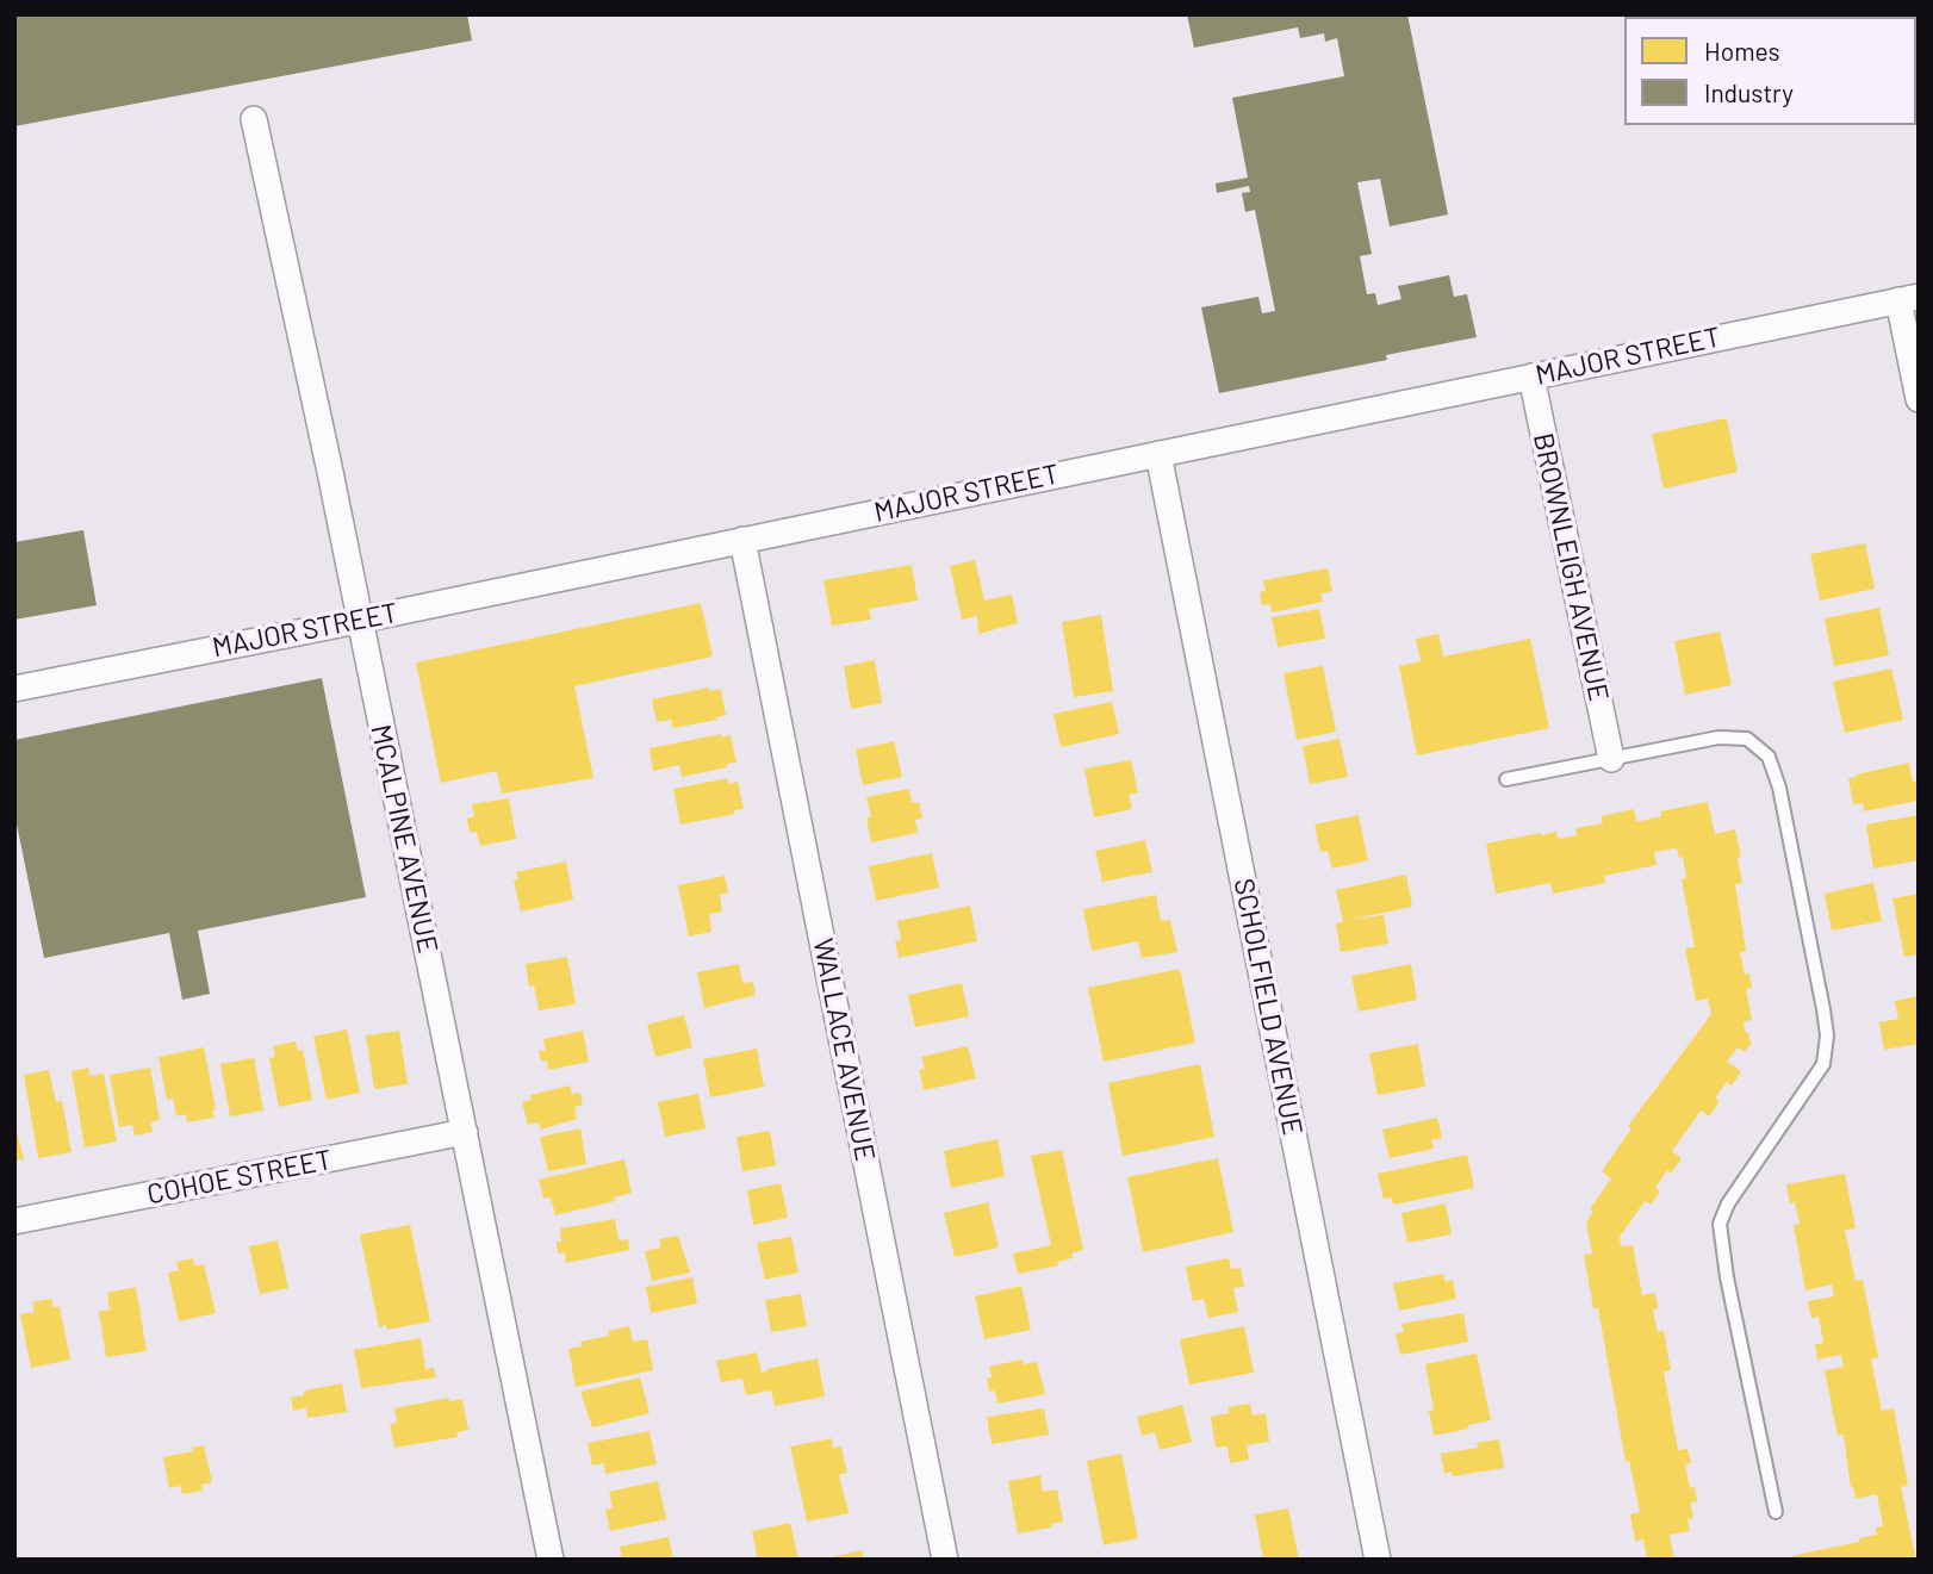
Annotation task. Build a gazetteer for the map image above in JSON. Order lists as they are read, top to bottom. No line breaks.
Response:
{"streets":{"street":["MAJOR STREET","BROWNLEIGH AVENUE","MCALPINE AVENUE","SCHOLFIELD AVENUE","WALLACE AVENUE","COHOE STREET"]},"crossings":[["MAJOR STREET","BROWNLEIGH AVENUE"],["MAJOR STREET","MCALPINE AVENUE"],["MAJOR STREET","SCHOLFIELD AVENUE"],["MAJOR STREET","WALLACE AVENUE"],["MCALPINE AVENUE","COHOE STREET"]],"legend":["Homes","Industry"]}
